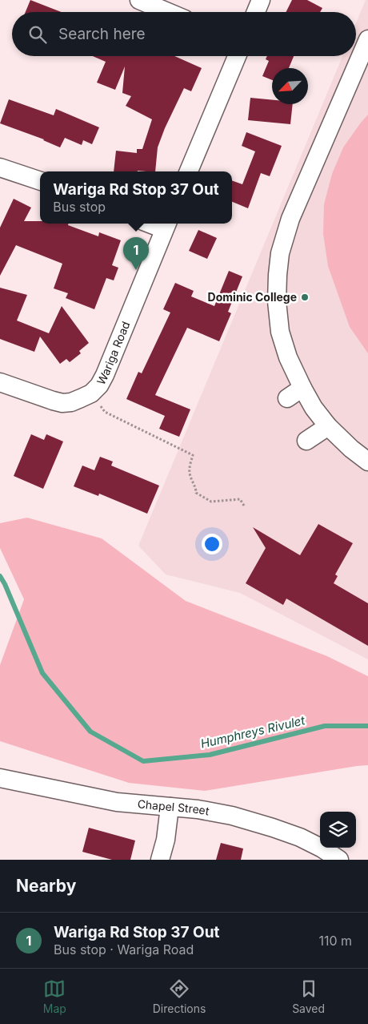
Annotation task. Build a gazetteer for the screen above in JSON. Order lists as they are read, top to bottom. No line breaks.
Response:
{"streets":{"street":["Wariga Road","Chapel Street"]},"water":["Humphreys Rivulet"],"places":["Dominic College"],"north":"bottom left","page":{"search":"Search here","popup":["Wariga Rd Stop 37 Out","Bus stop"],"pins":"1","heading":"Nearby","list":[{"mark":"1","name":"Wariga Rd Stop 37 Out","note":"Bus stop · Wariga Road","value":"110 m"}],"nav":["Map","Directions","Saved"]}}
